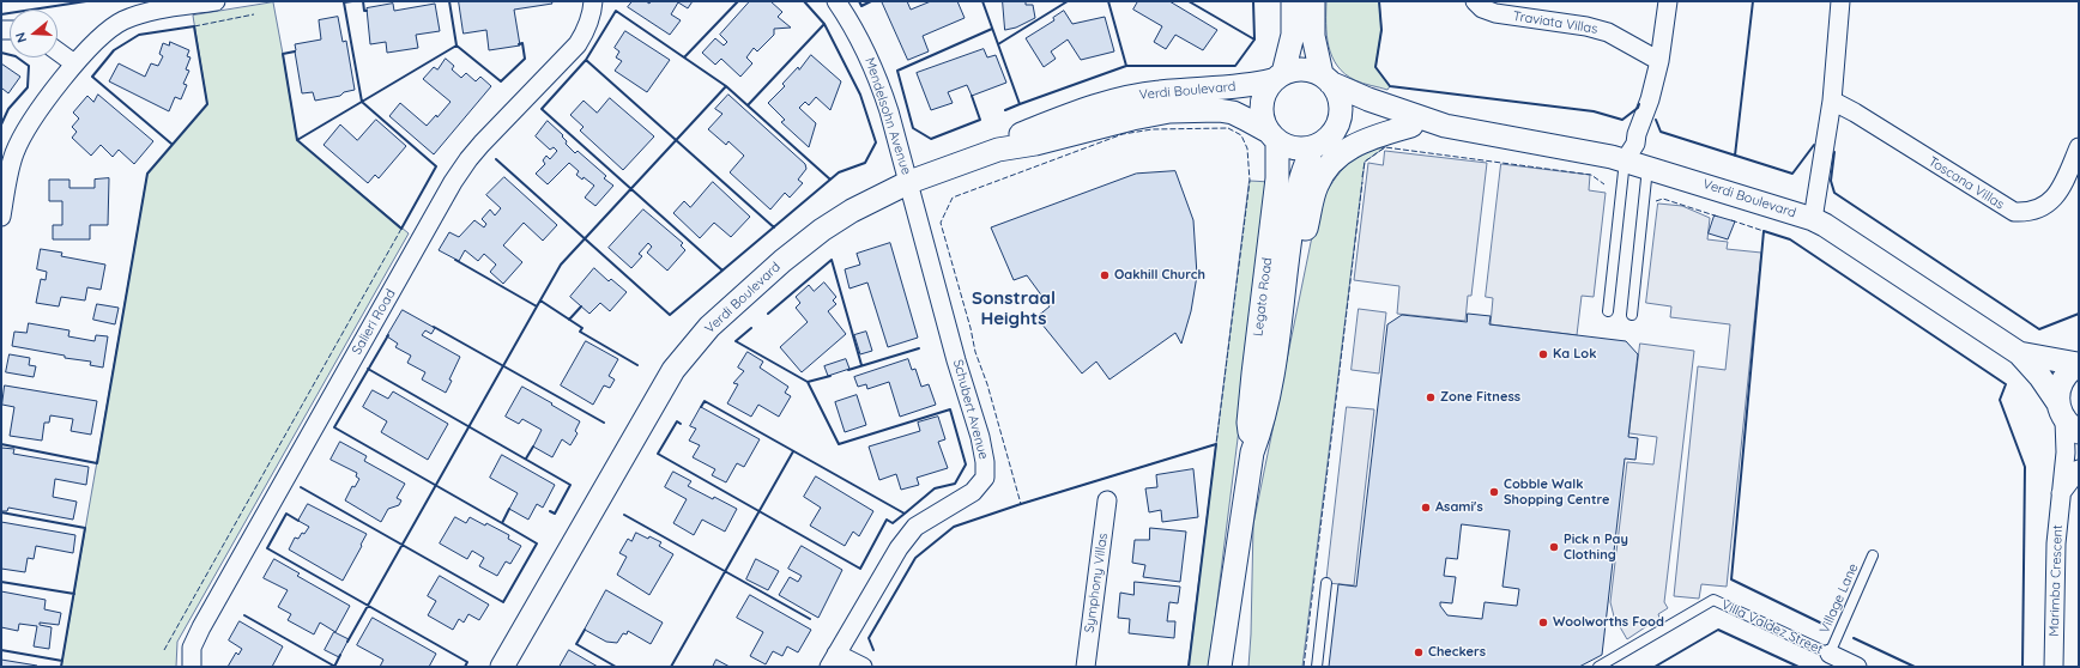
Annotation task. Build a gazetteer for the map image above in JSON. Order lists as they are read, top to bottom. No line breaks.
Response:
{"streets":{"street":["Traviata Villas","Verdi Boulevard","Mendelsohn Avenue","Toscana Villas","Legato Road","Salieri Road","Schubert Avenue","Marimba Crescent","Symphony Villas","Villa Valdez Street"],"lane":["Village Lane"]},"crossings":[["Verdi Boulevard","Mendelsohn Avenue"],["Verdi Boulevard","Legato Road"],["Verdi Boulevard","Schubert Avenue"],["Verdi Boulevard","Marimba Crescent"],["Mendelsohn Avenue","Schubert Avenue"],["Village Lane","Villa Valdez Street"]],"districts":["Sonstraal Heights"],"places":["Oakhill Church","Ka Lok","Zone Fitness","Cobble Walk Shopping Centre","Asami's","Pick n Pay Clothing","Woolworths Food","Checkers"],"north":"left"}
